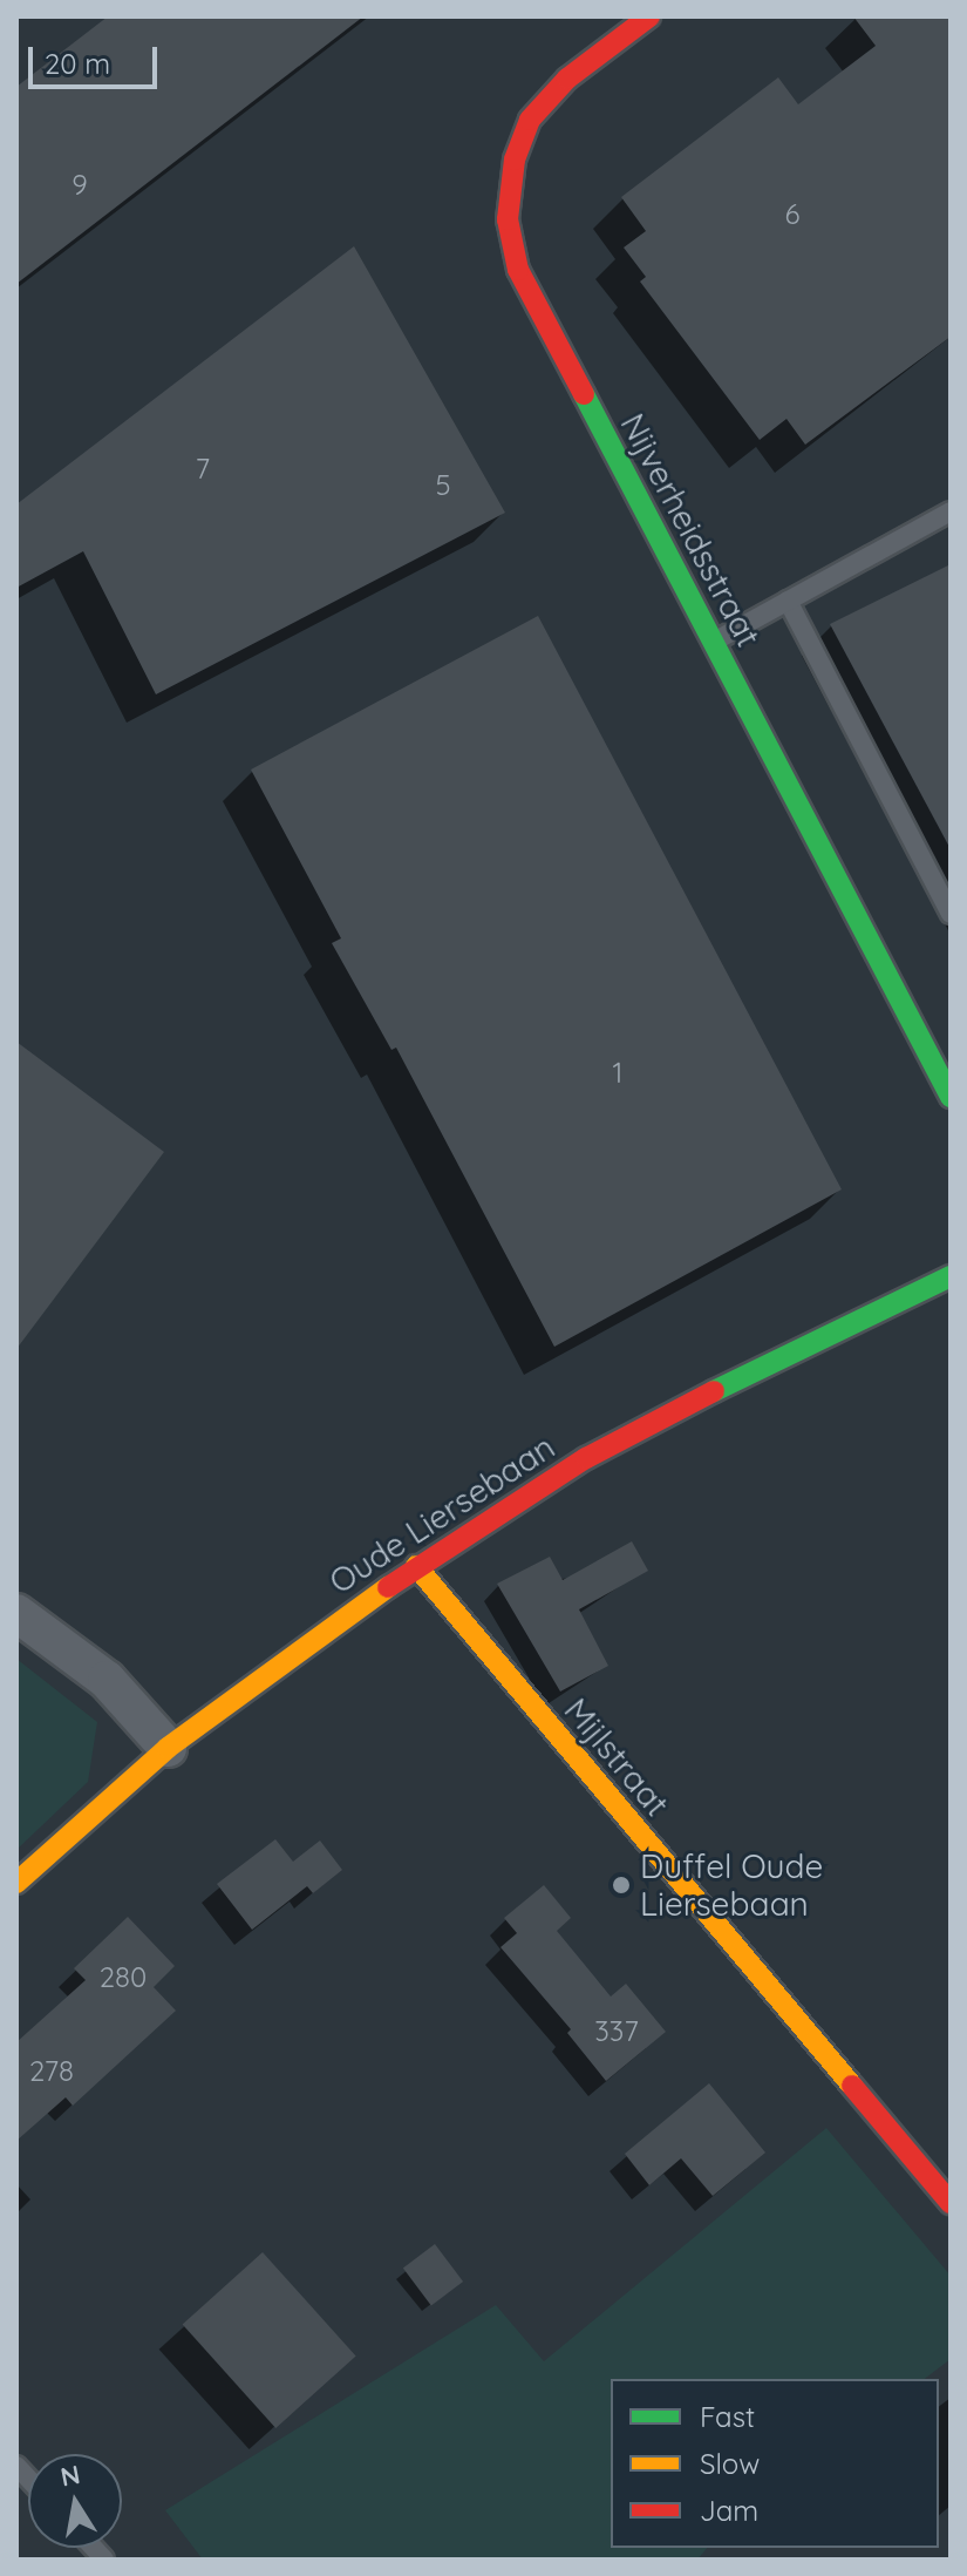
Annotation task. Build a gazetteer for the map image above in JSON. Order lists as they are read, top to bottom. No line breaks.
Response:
{"streets":{"street":["Nijverheidsstraat","Oude Liersebaan","Mijlstraat"]},"crossings":[["Oude Liersebaan","Mijlstraat"]],"places":["Duffel Oude Liersebaan"],"house_numbers":["9","6","7","5","1","280","337","278"],"legend":["Fast","Slow","Jam"],"scale_bar":"20 m","north":"top"}
